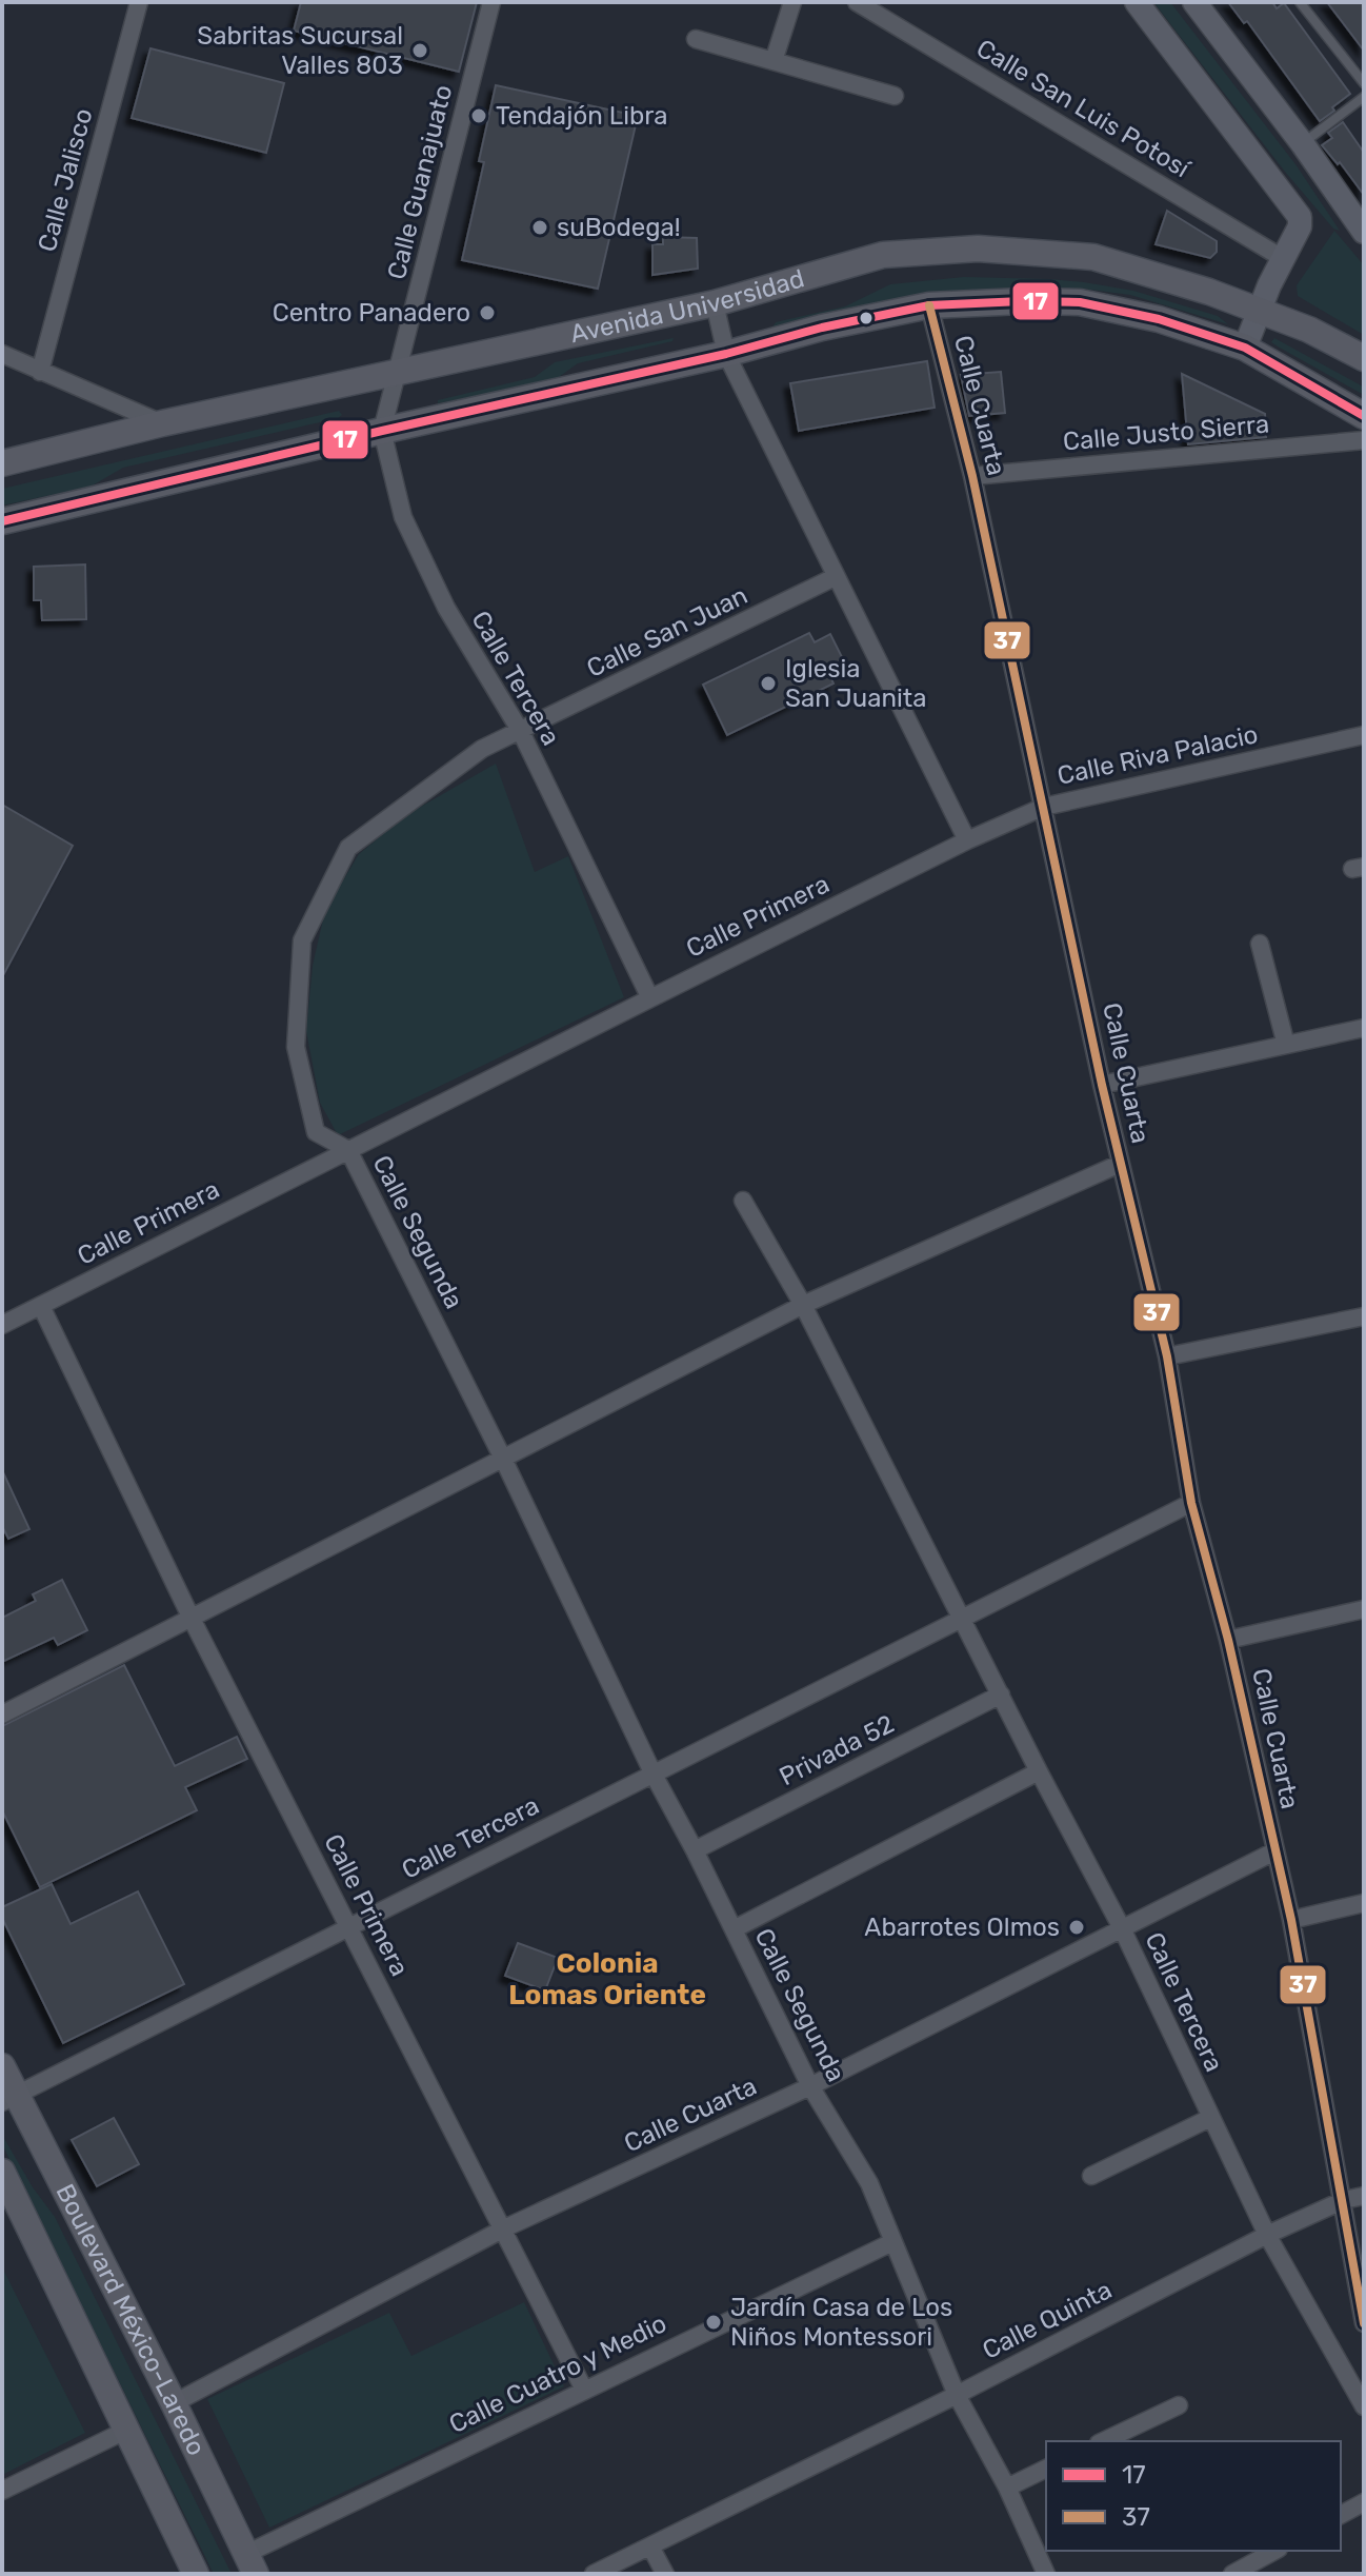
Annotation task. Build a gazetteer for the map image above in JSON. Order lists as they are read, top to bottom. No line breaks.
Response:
{"streets":{"main road":["Avenida Universidad","Boulevard México-Laredo"],"street":["Calle San Luis Potosí","Calle Jalisco","Calle Guanajuato","Calle Cuarta","Calle Justo Sierra","Calle San Juan","Calle Tercera","Calle Riva Palacio","Calle Primera","Calle Segunda","Privada 52","Calle Quinta","Calle Cuatro y Medio"]},"crossings":[["Calle Guanajuato","Avenida Universidad"],["Calle Guanajuato","Calle Tercera"],["Avenida Universidad","Calle Cuarta"],["Avenida Universidad","Calle Tercera"],["Calle Cuarta","Calle Justo Sierra"],["Calle Cuarta","Calle Tercera"],["Calle Cuarta","Calle Riva Palacio"],["Calle Cuarta","Calle Primera"],["Calle Cuarta","Calle Segunda"],["Calle Cuarta","Boulevard México-Laredo"],["Calle Cuarta","Calle Quinta"],["Calle San Juan","Calle Tercera"],["Calle San Juan","Calle Segunda"],["Calle Tercera","Calle Primera"],["Calle Tercera","Calle Segunda"],["Calle Tercera","Privada 52"],["Calle Tercera","Boulevard México-Laredo"],["Calle Tercera","Calle Quinta"],["Calle Riva Palacio","Calle Primera"],["Calle Primera","Calle Segunda"],["Calle Primera","Calle Cuatro y Medio"],["Calle Segunda","Privada 52"],["Calle Segunda","Calle Quinta"],["Calle Segunda","Calle Cuatro y Medio"],["Boulevard México-Laredo","Calle Cuatro y Medio"]],"districts":["Colonia Lomas Oriente"],"places":["Sabritas Sucursal Valles 803","Tendajón Libra","suBodega!","Centro Panadero","Iglesia San Juanita","Abarrotes Olmos","Jardín Casa de Los Niños Montessori"],"lines":["transit line 17","transit line 37"],"legend":["17","37"]}
